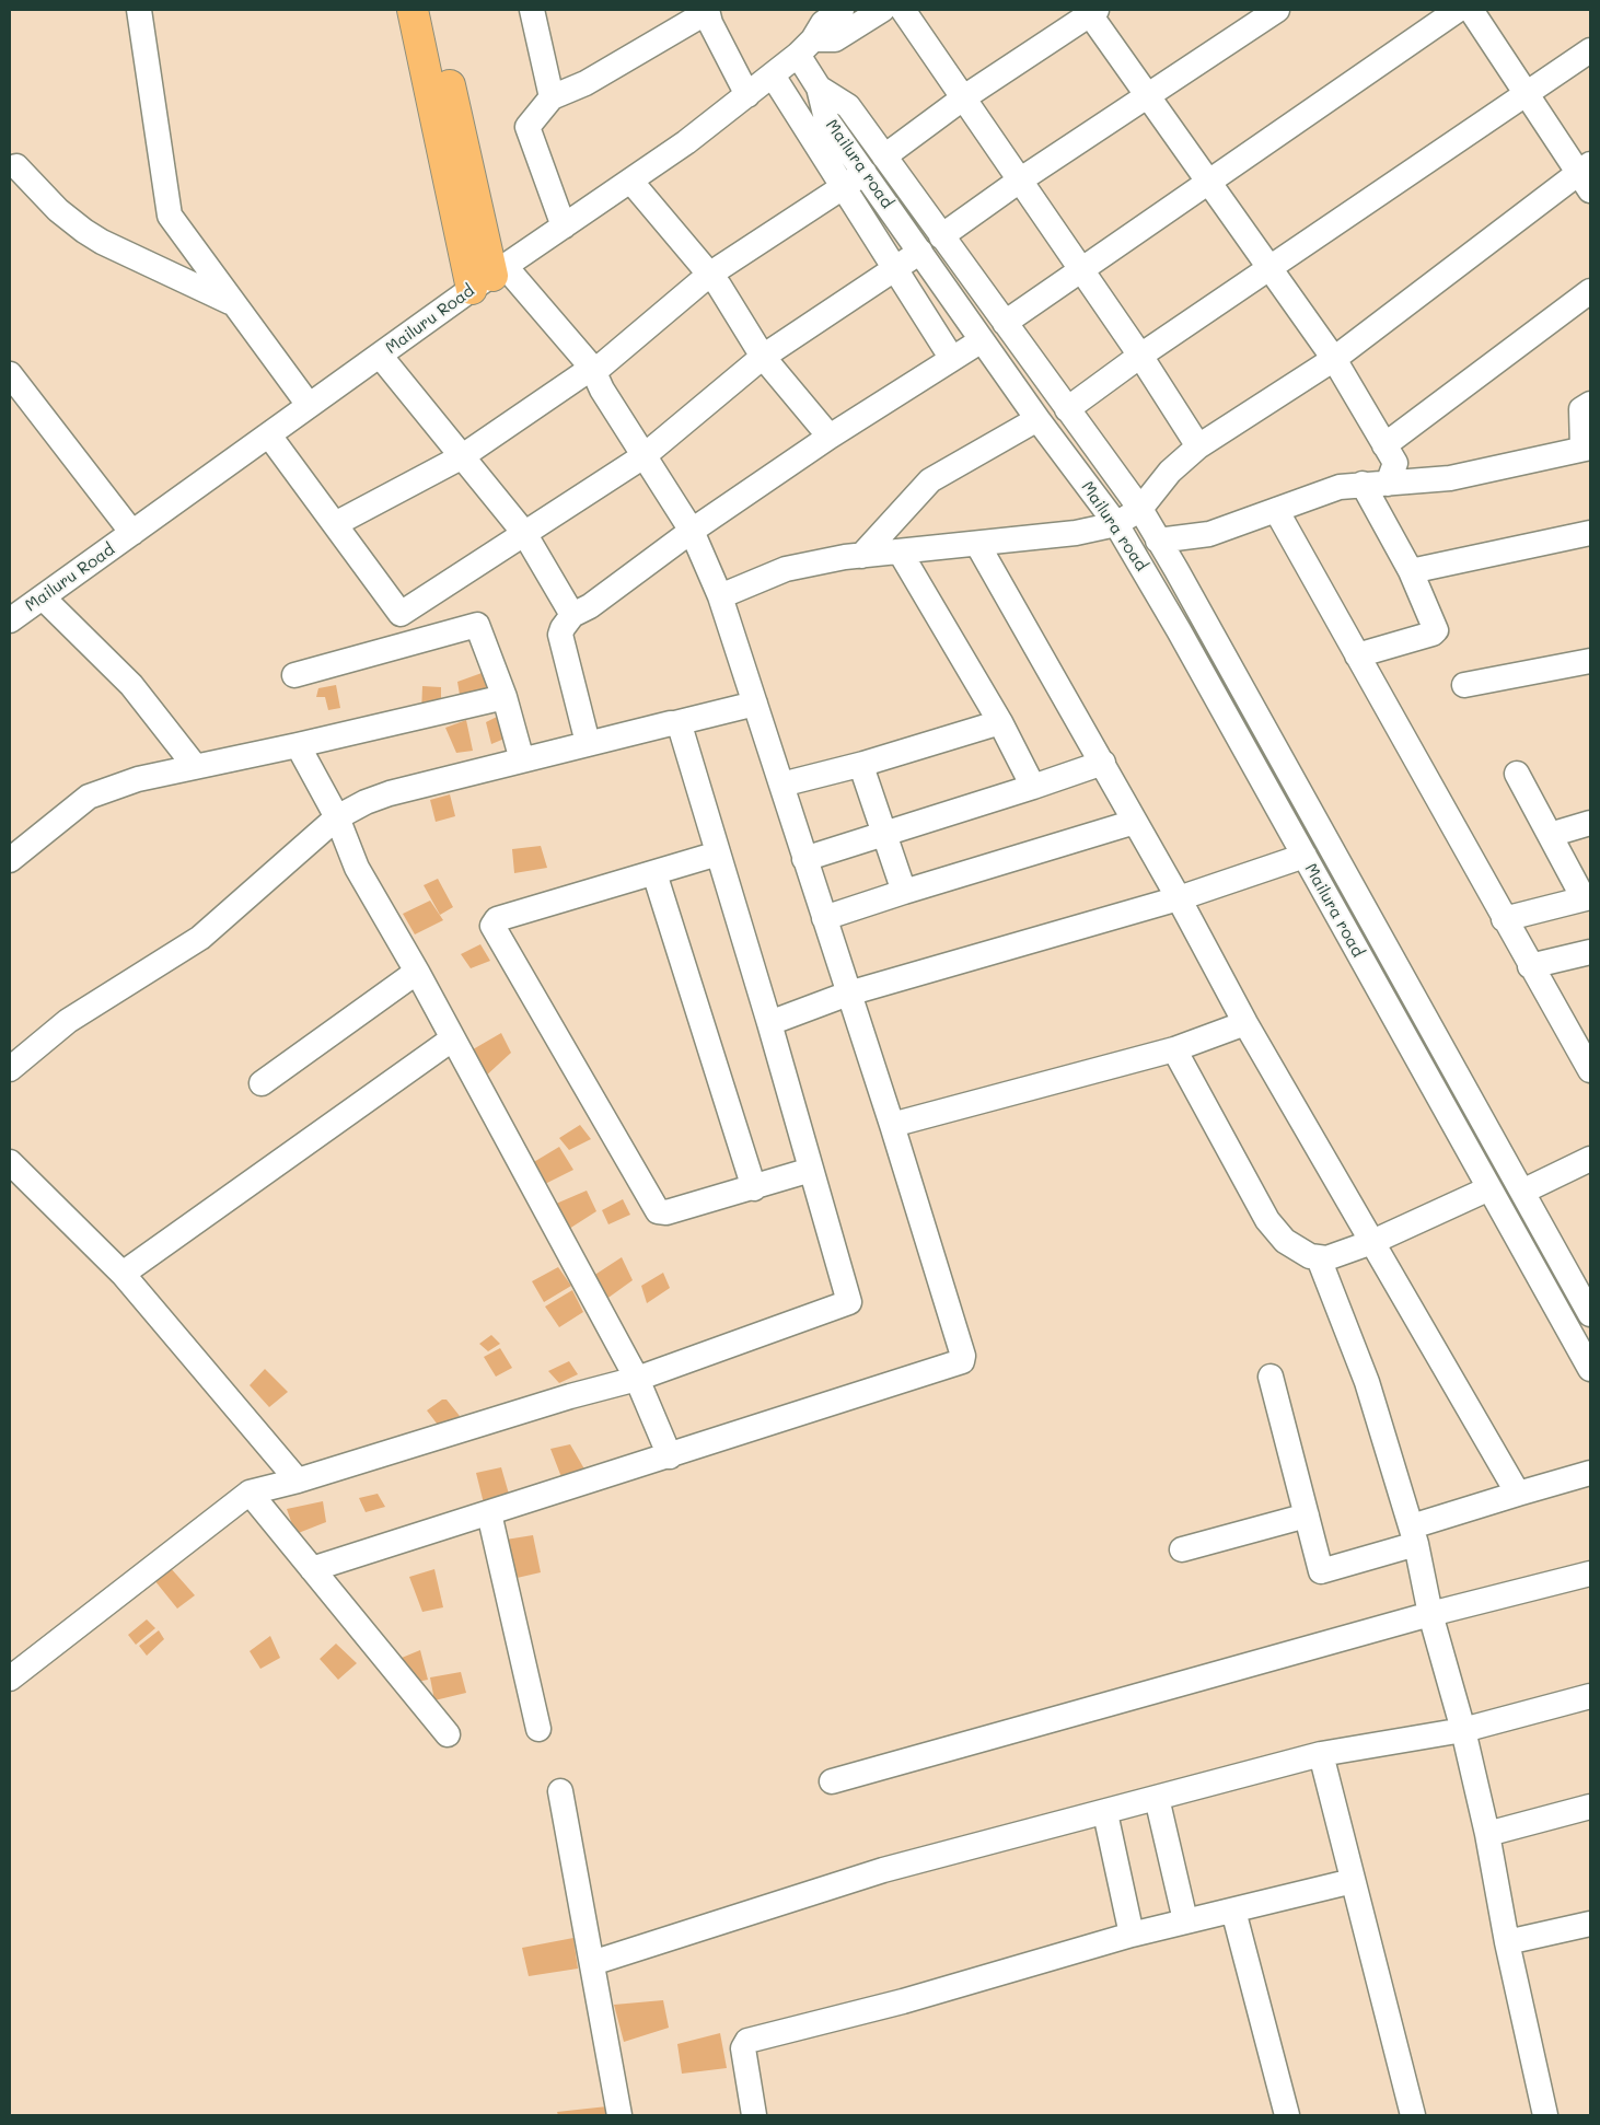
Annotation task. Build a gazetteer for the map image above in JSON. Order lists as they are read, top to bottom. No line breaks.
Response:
{"streets":{"street":["Mailura road","Mailuru Road"]}}
